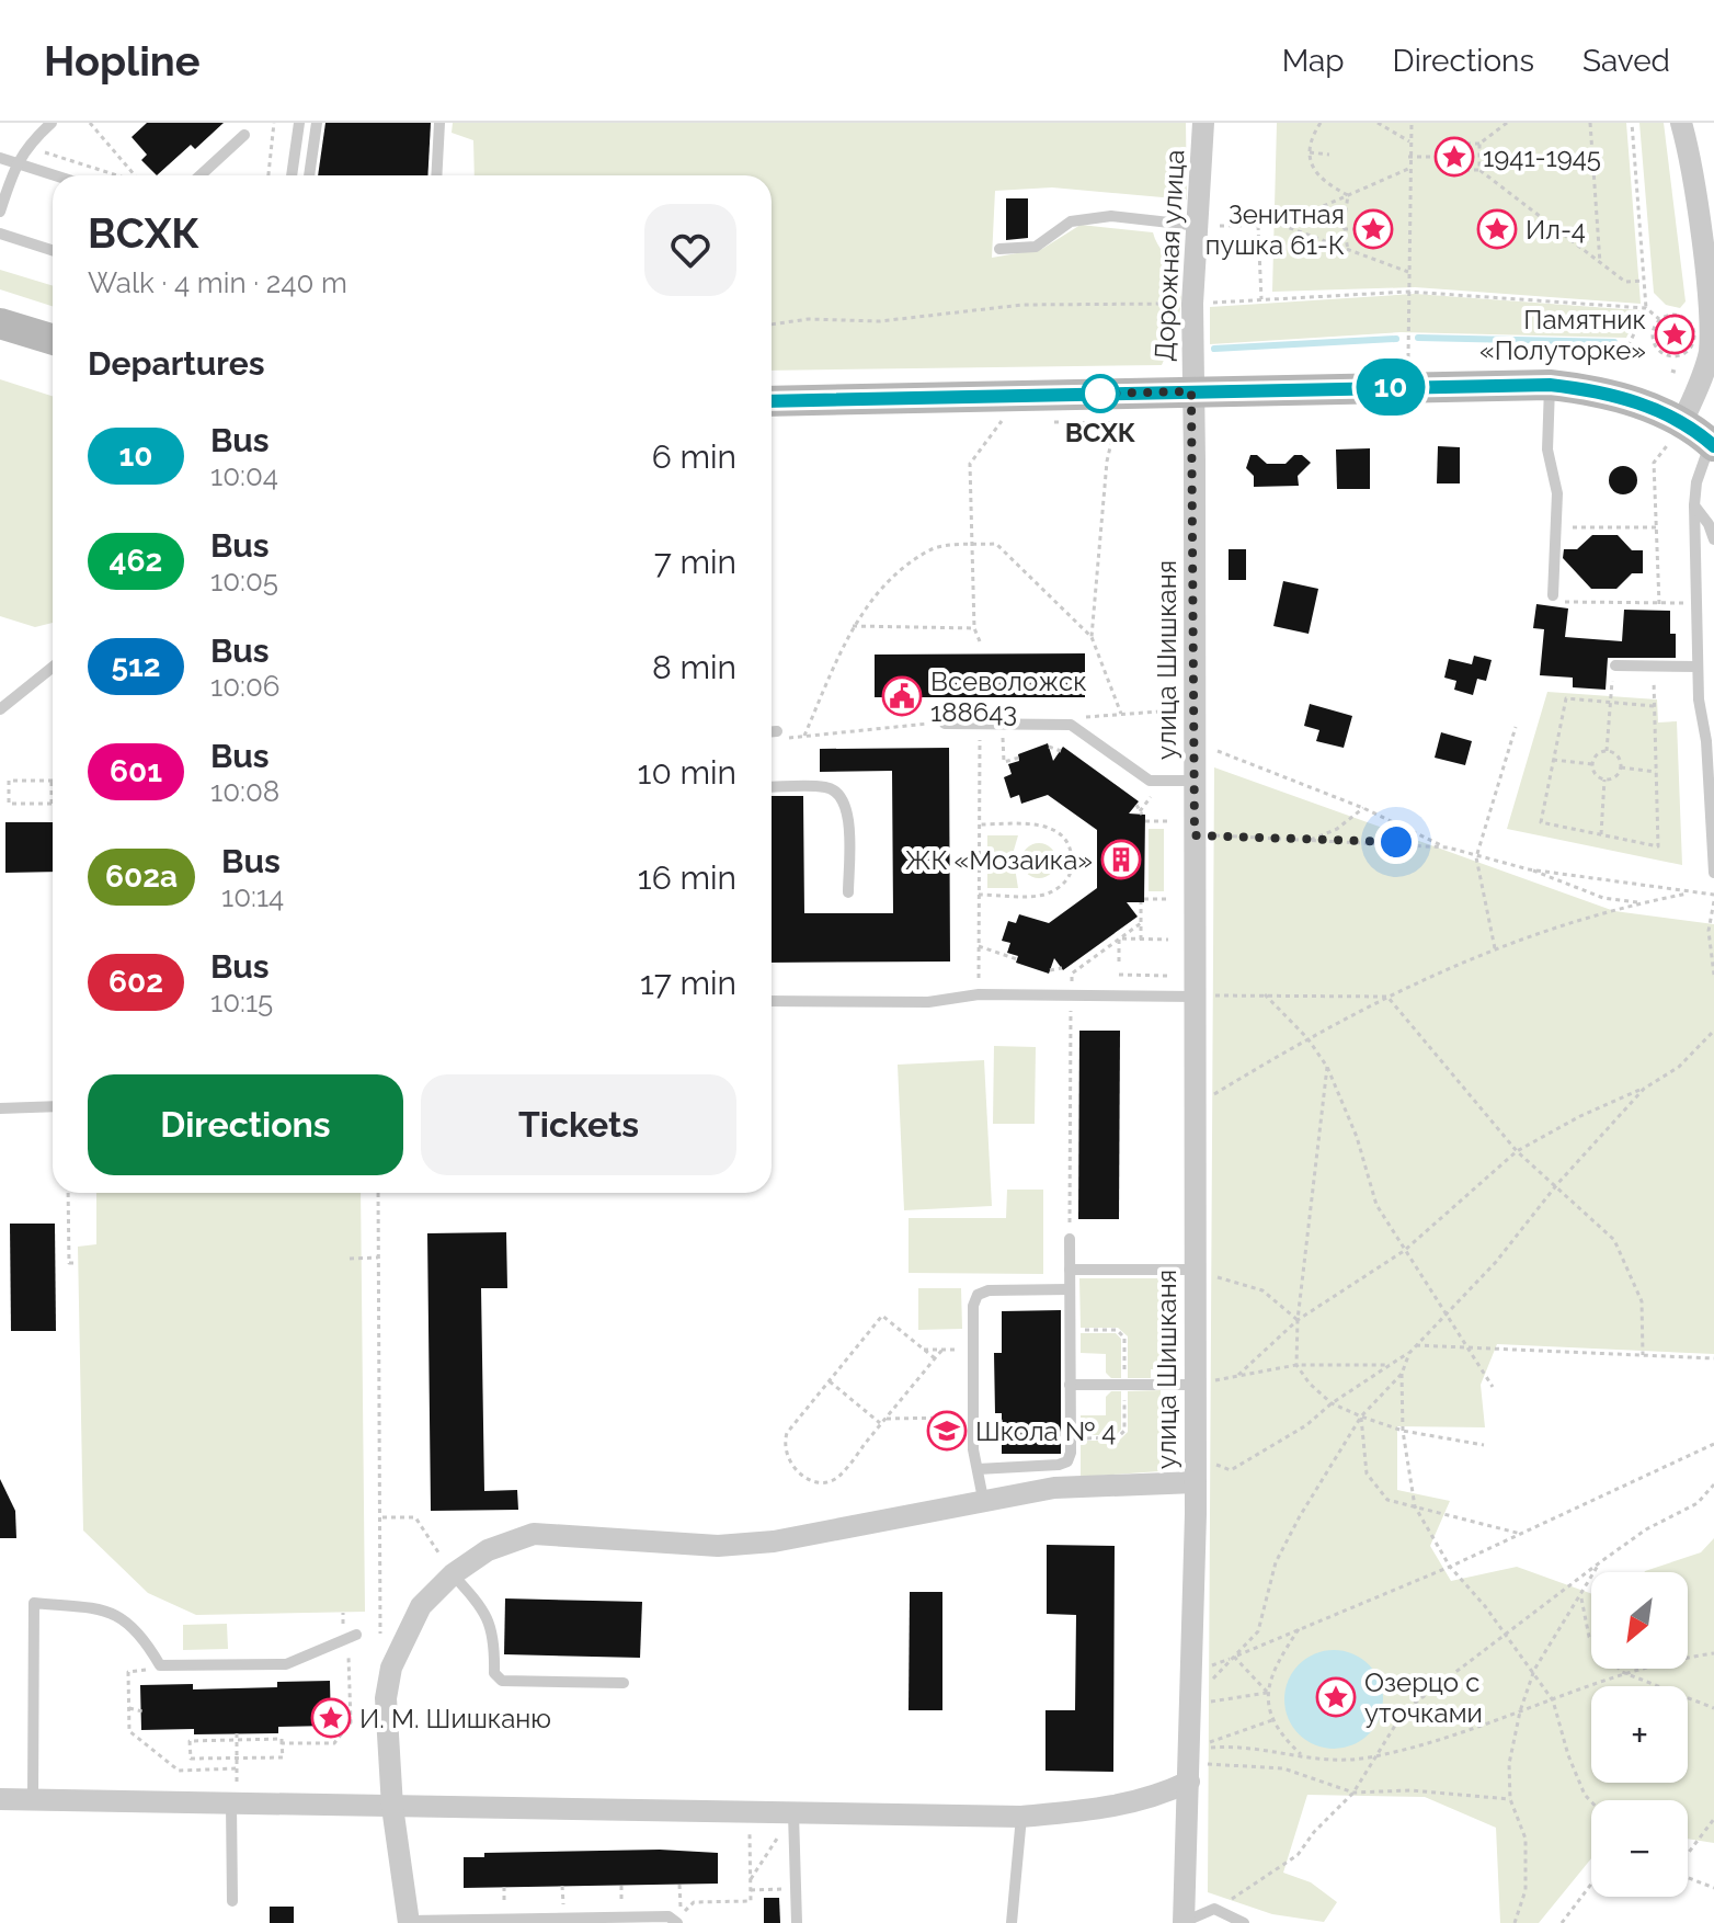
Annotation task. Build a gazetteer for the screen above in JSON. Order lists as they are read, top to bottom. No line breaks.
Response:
{"streets":{"street":["Дорожная улица","улица Шишканя"]},"crossings":[["Дорожная улица","улица Шишканя"]],"places":{"place":["1941-1945","Зенитная пушка 61-К","Ил-4","Памятник «Полуторке»","Озерцо с уточками","И. М. Шишканю"],"other":["ВСХК"],"public building":["Всеволожск 188643"],"building":["ЖК «Мозаика»"],"school or university":["Школа № 4"]},"lines":["bus line 10"],"north":"bottom left","page":{"header":"Hopline","nav":["Map","Directions","Saved"],"on_map":"10","heading":[["ВСХК","Walk · 4 min · 240 m"],"Departures"],"list":[{"mark":"10","name":"Bus","note":"10:04","value":"6 min"},{"mark":"462","name":"Bus","note":"10:05","value":"7 min"},{"mark":"512","name":"Bus","note":"10:06","value":"8 min"},{"mark":"601","name":"Bus","note":"10:08","value":"10 min"},{"mark":"602а","name":"Bus","note":"10:14","value":"16 min"},{"mark":"602","name":"Bus","note":"10:15","value":"17 min"}],"buttons":["Directions","Tickets"],"map_buttons":["+","−"]}}
